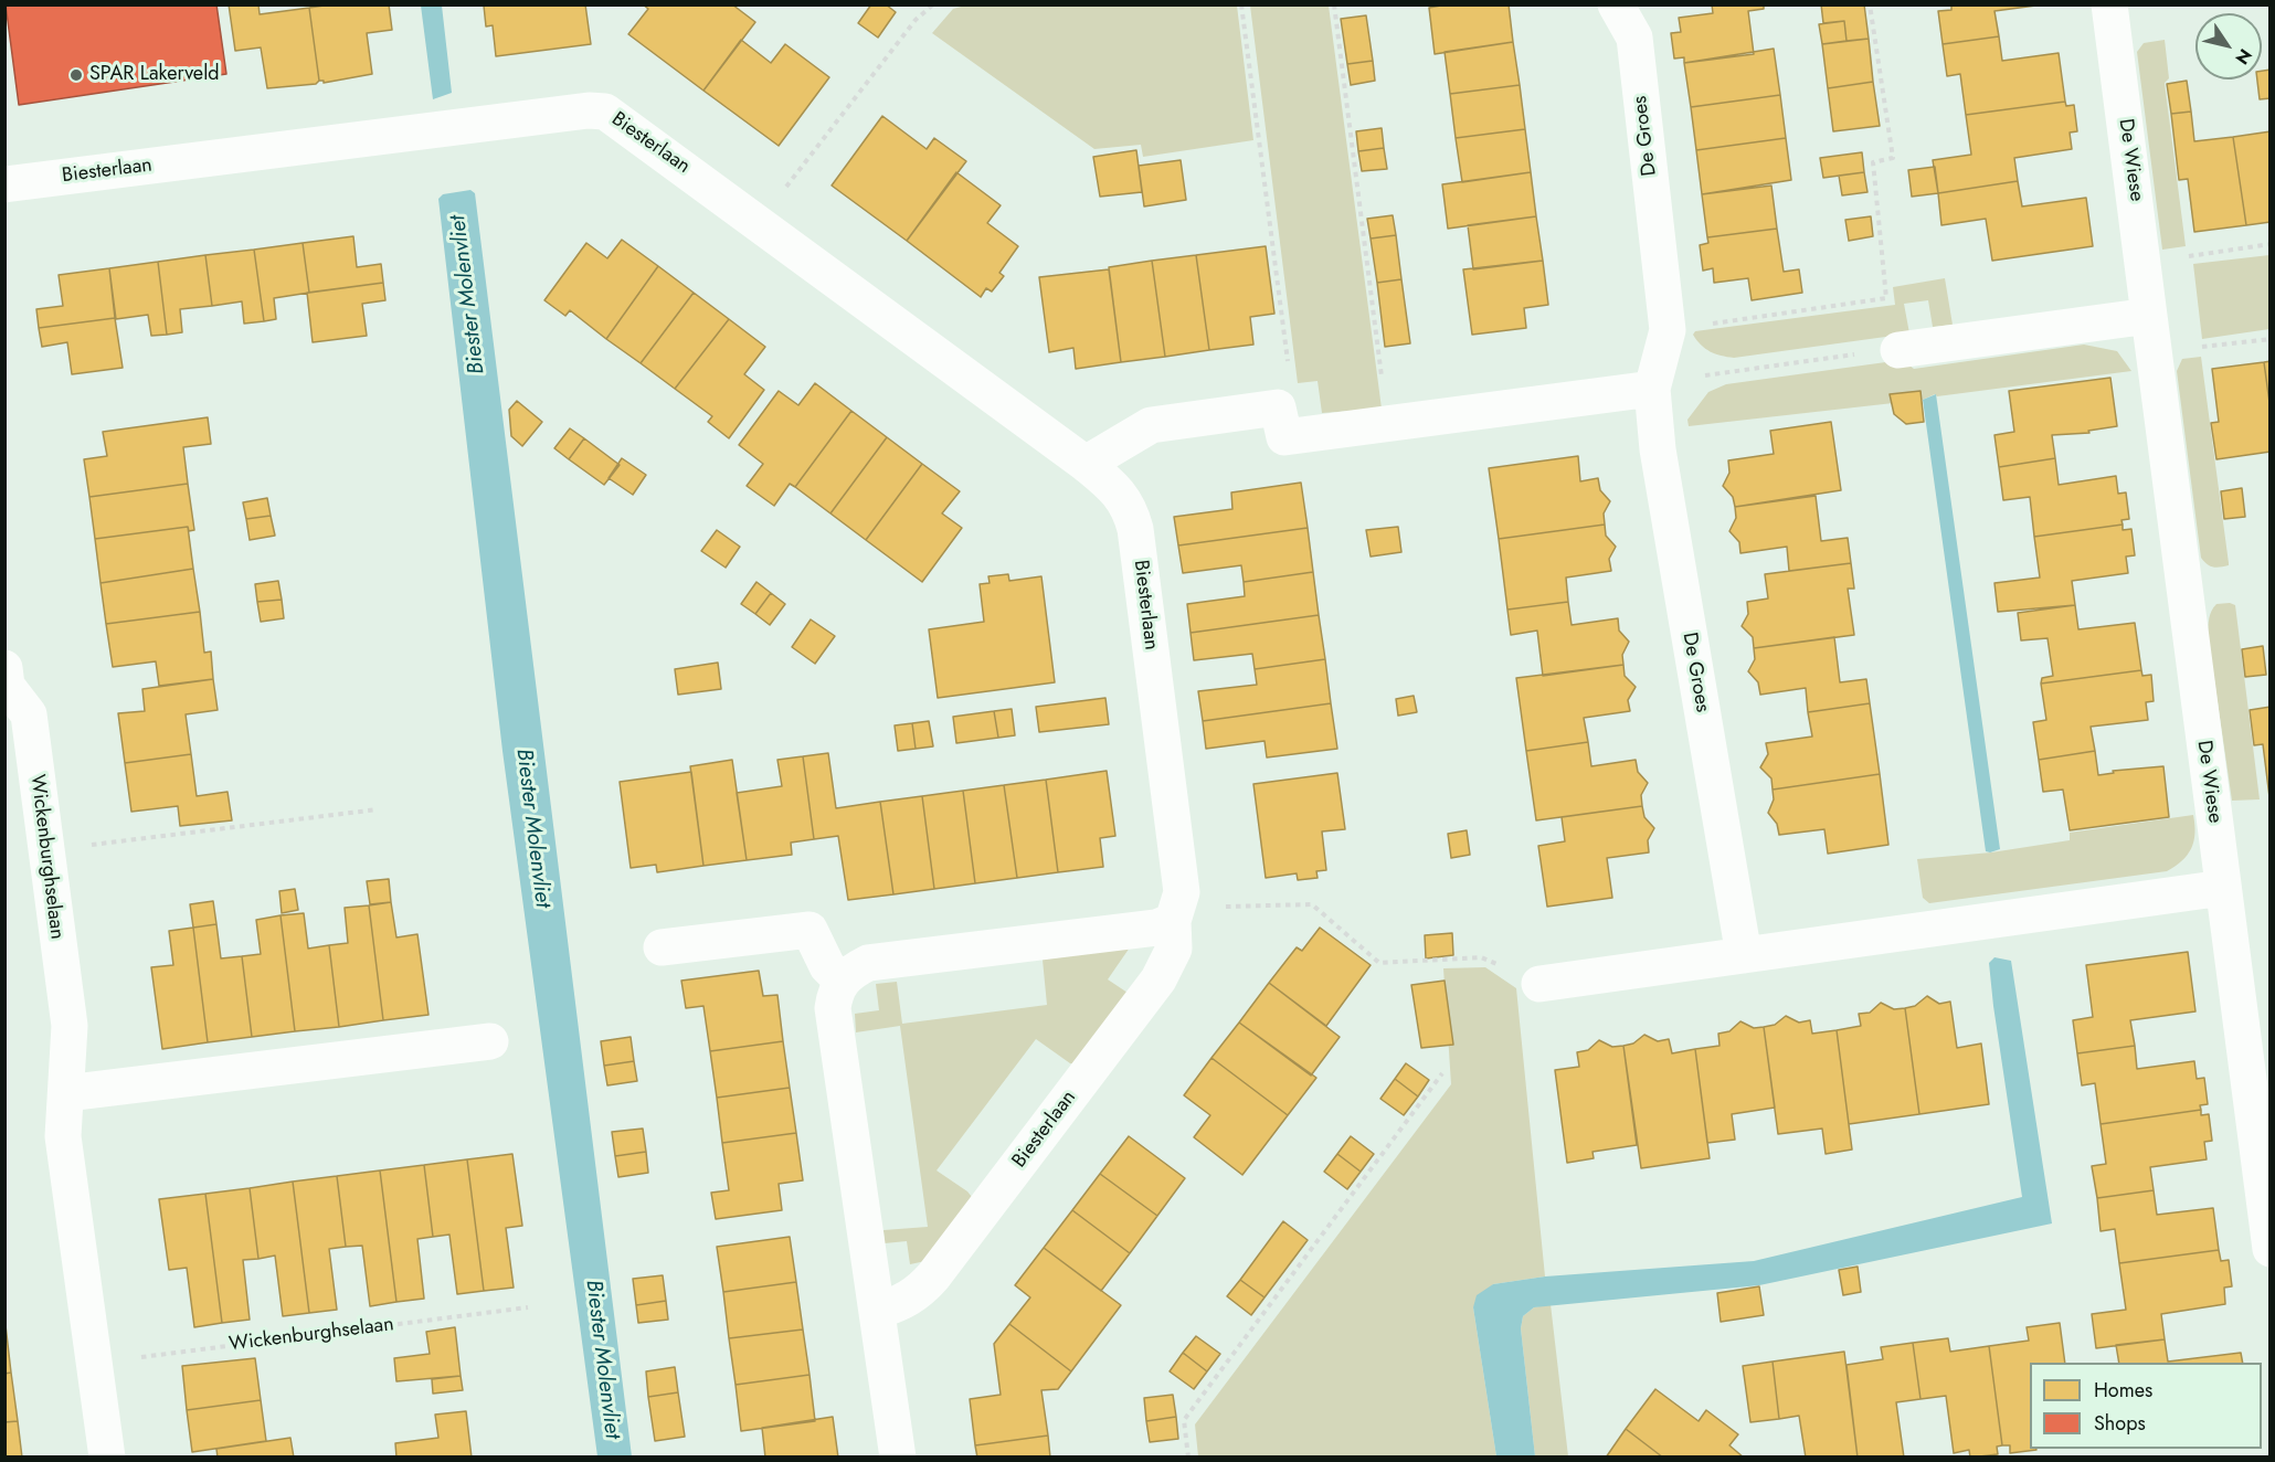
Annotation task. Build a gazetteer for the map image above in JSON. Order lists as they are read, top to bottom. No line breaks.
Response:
{"streets":{"street":["De Groes","Biesterlaan","De Wiese","Wickenburghselaan"]},"water":["Biester Molenvliet"],"places":["SPAR Lakerveld"],"legend":["Homes","Shops"],"north":"bottom right"}
